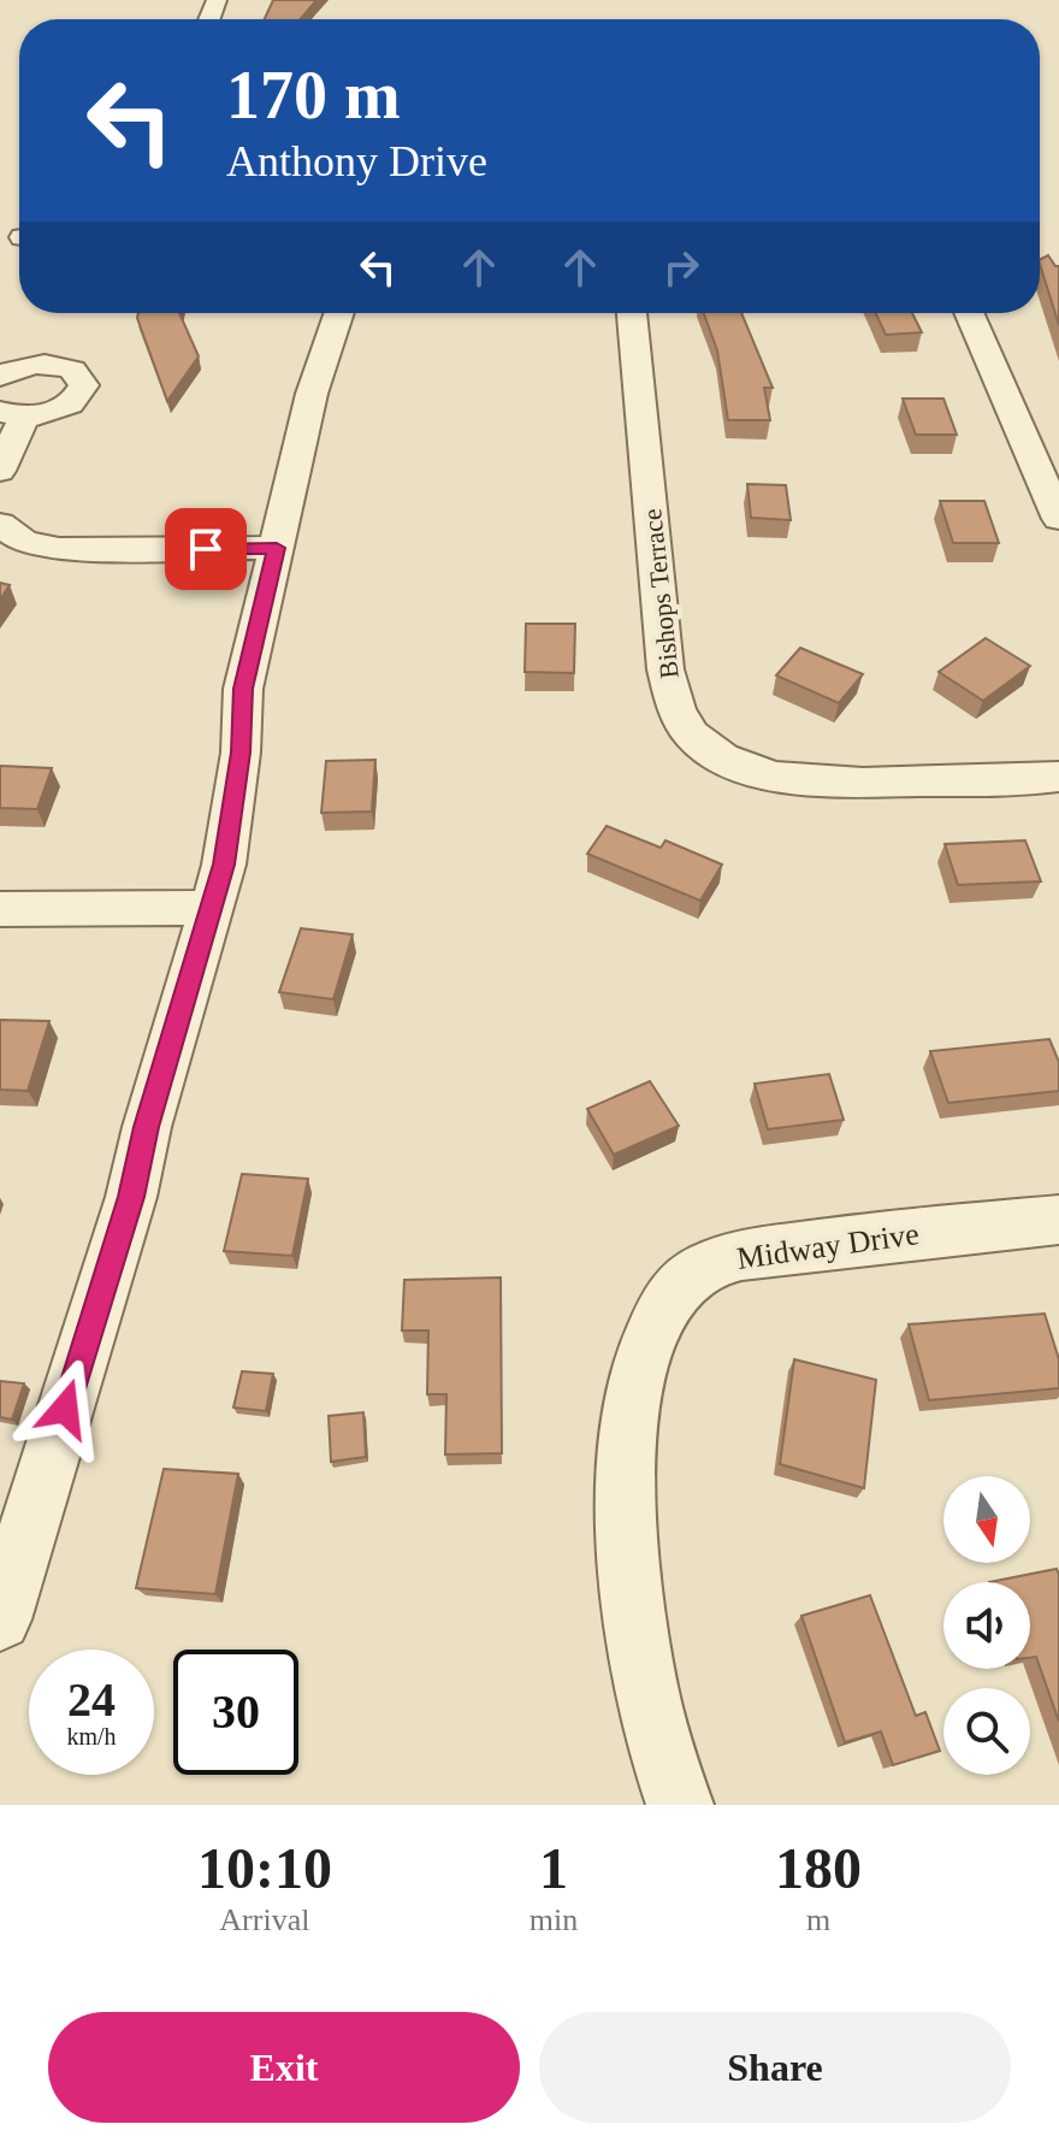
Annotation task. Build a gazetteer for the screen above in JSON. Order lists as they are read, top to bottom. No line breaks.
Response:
{"streets":{"street":["Bishops Terrace","Midway Drive"]},"north":"bottom","page":{"turn":["170 m","Anthony Drive"],"speed":"24 km/h","limit":"30","eta":["10:10","Arrival","1","min","180","m"],"buttons":["Exit","Share"]}}
